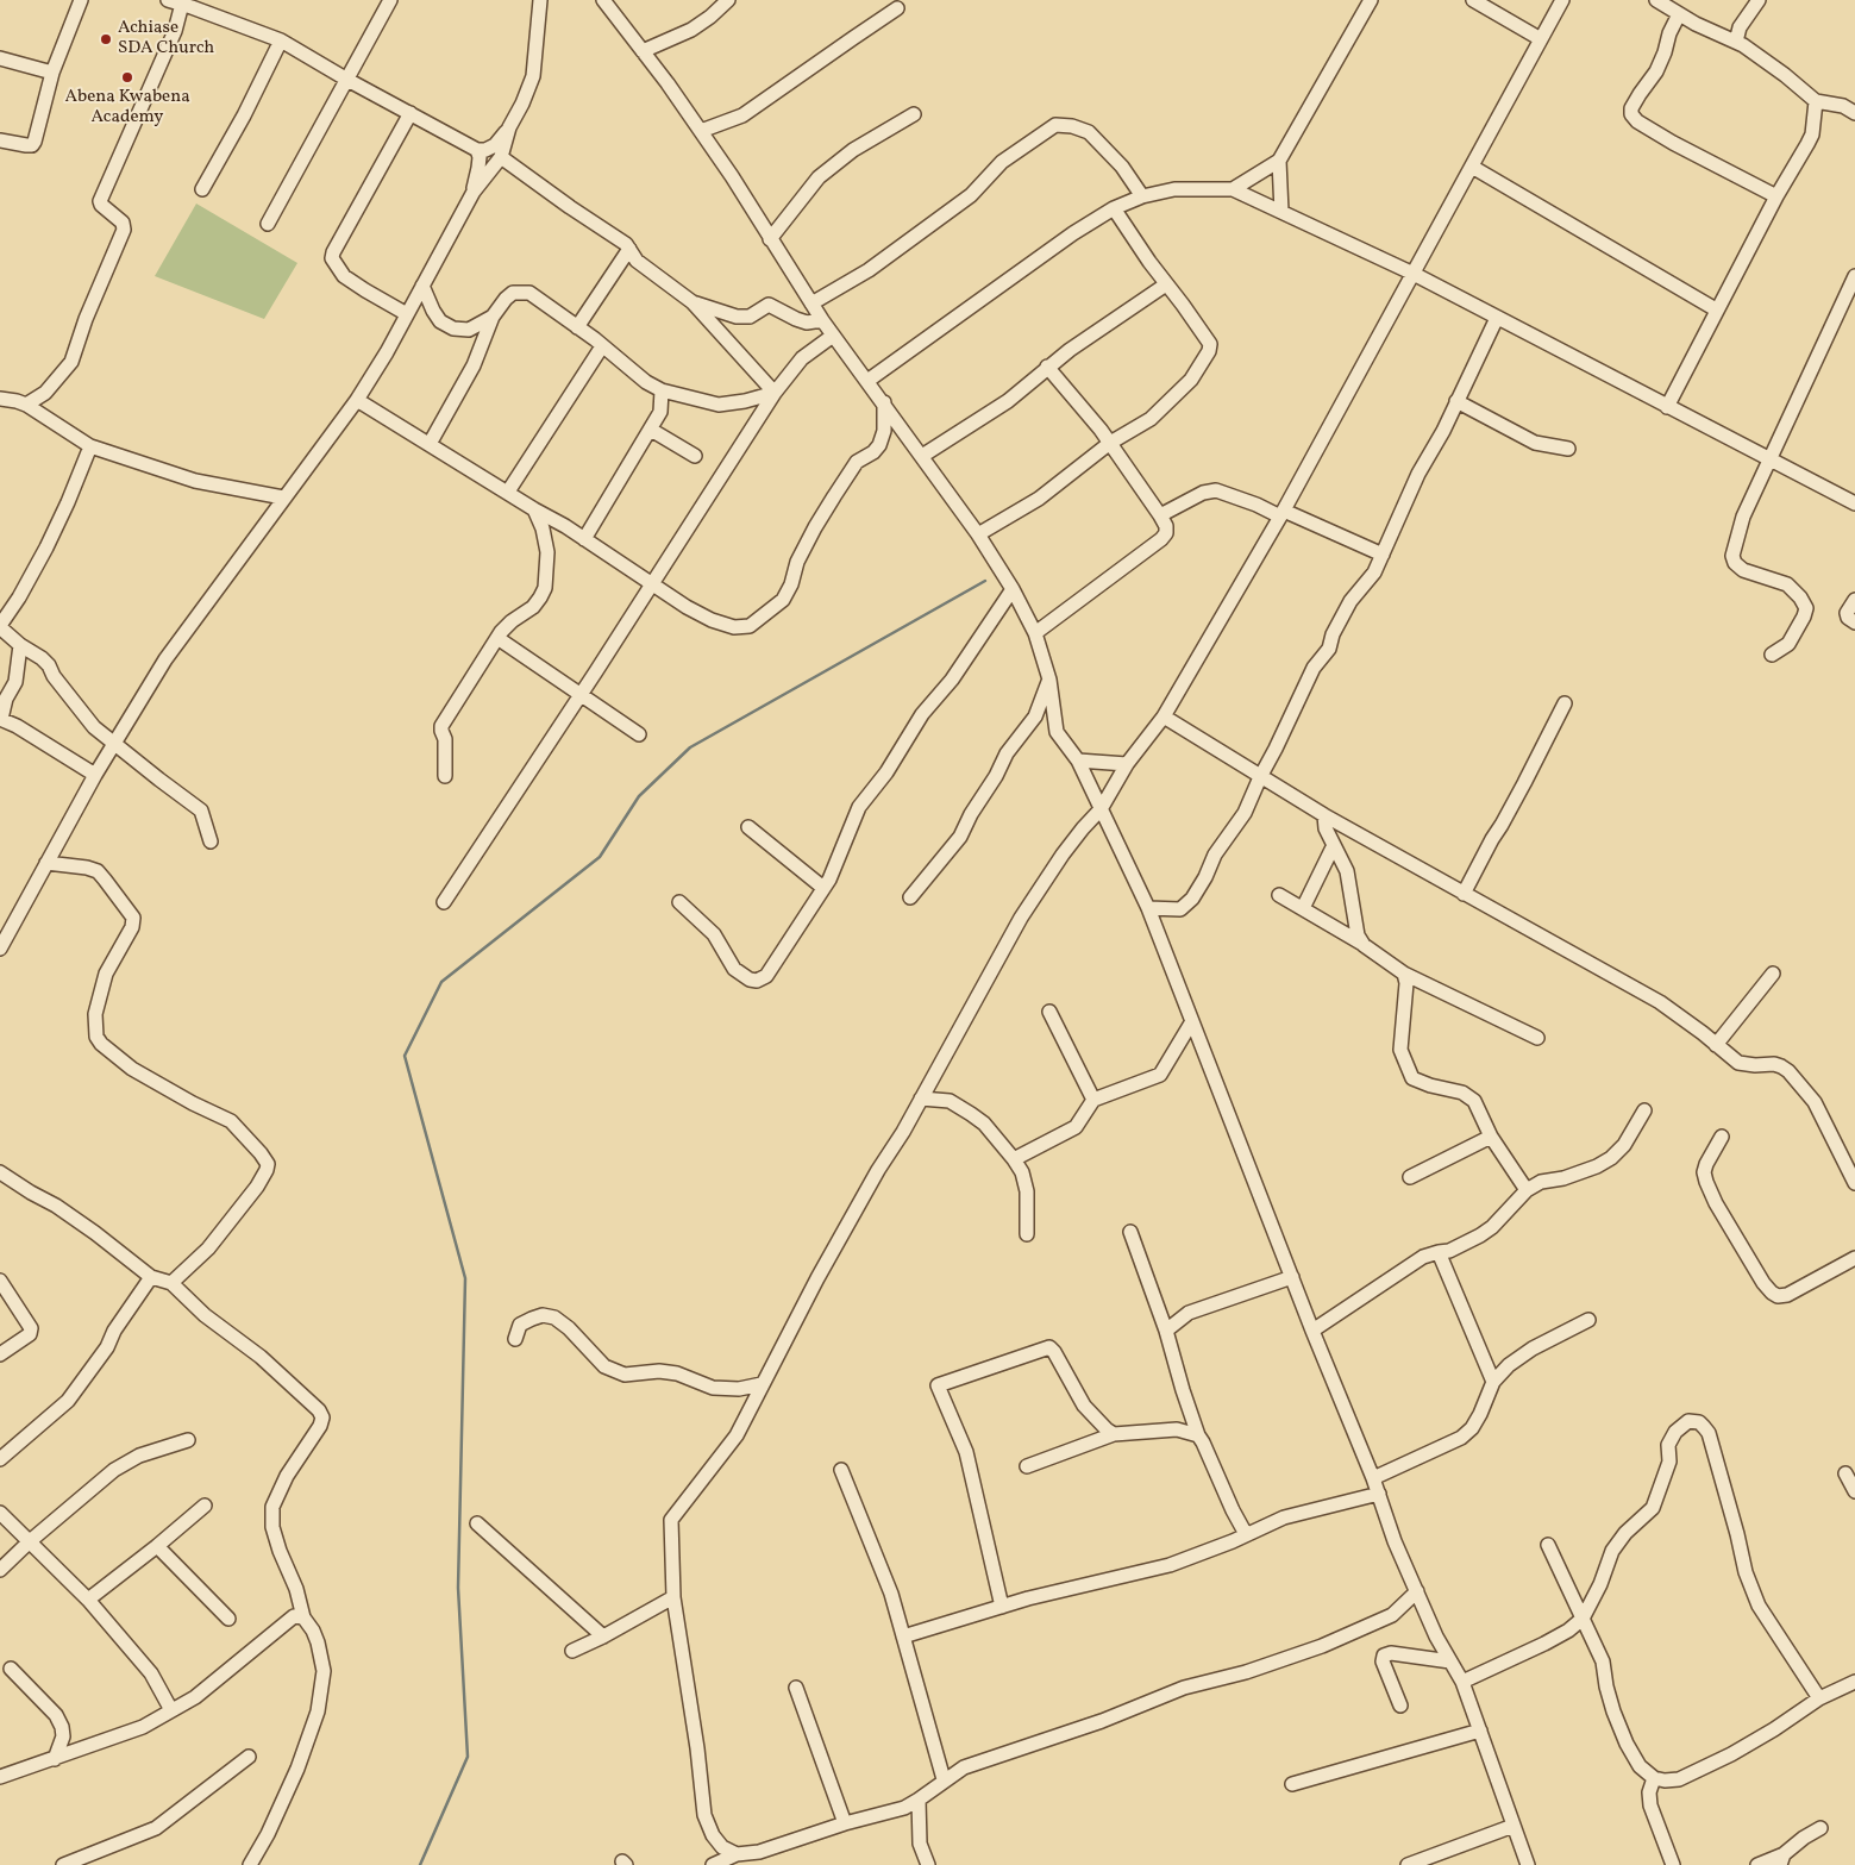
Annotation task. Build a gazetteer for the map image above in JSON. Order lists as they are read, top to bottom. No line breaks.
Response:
{"places":["Achiase SDA Church","Abena Kwabena Academy"]}
